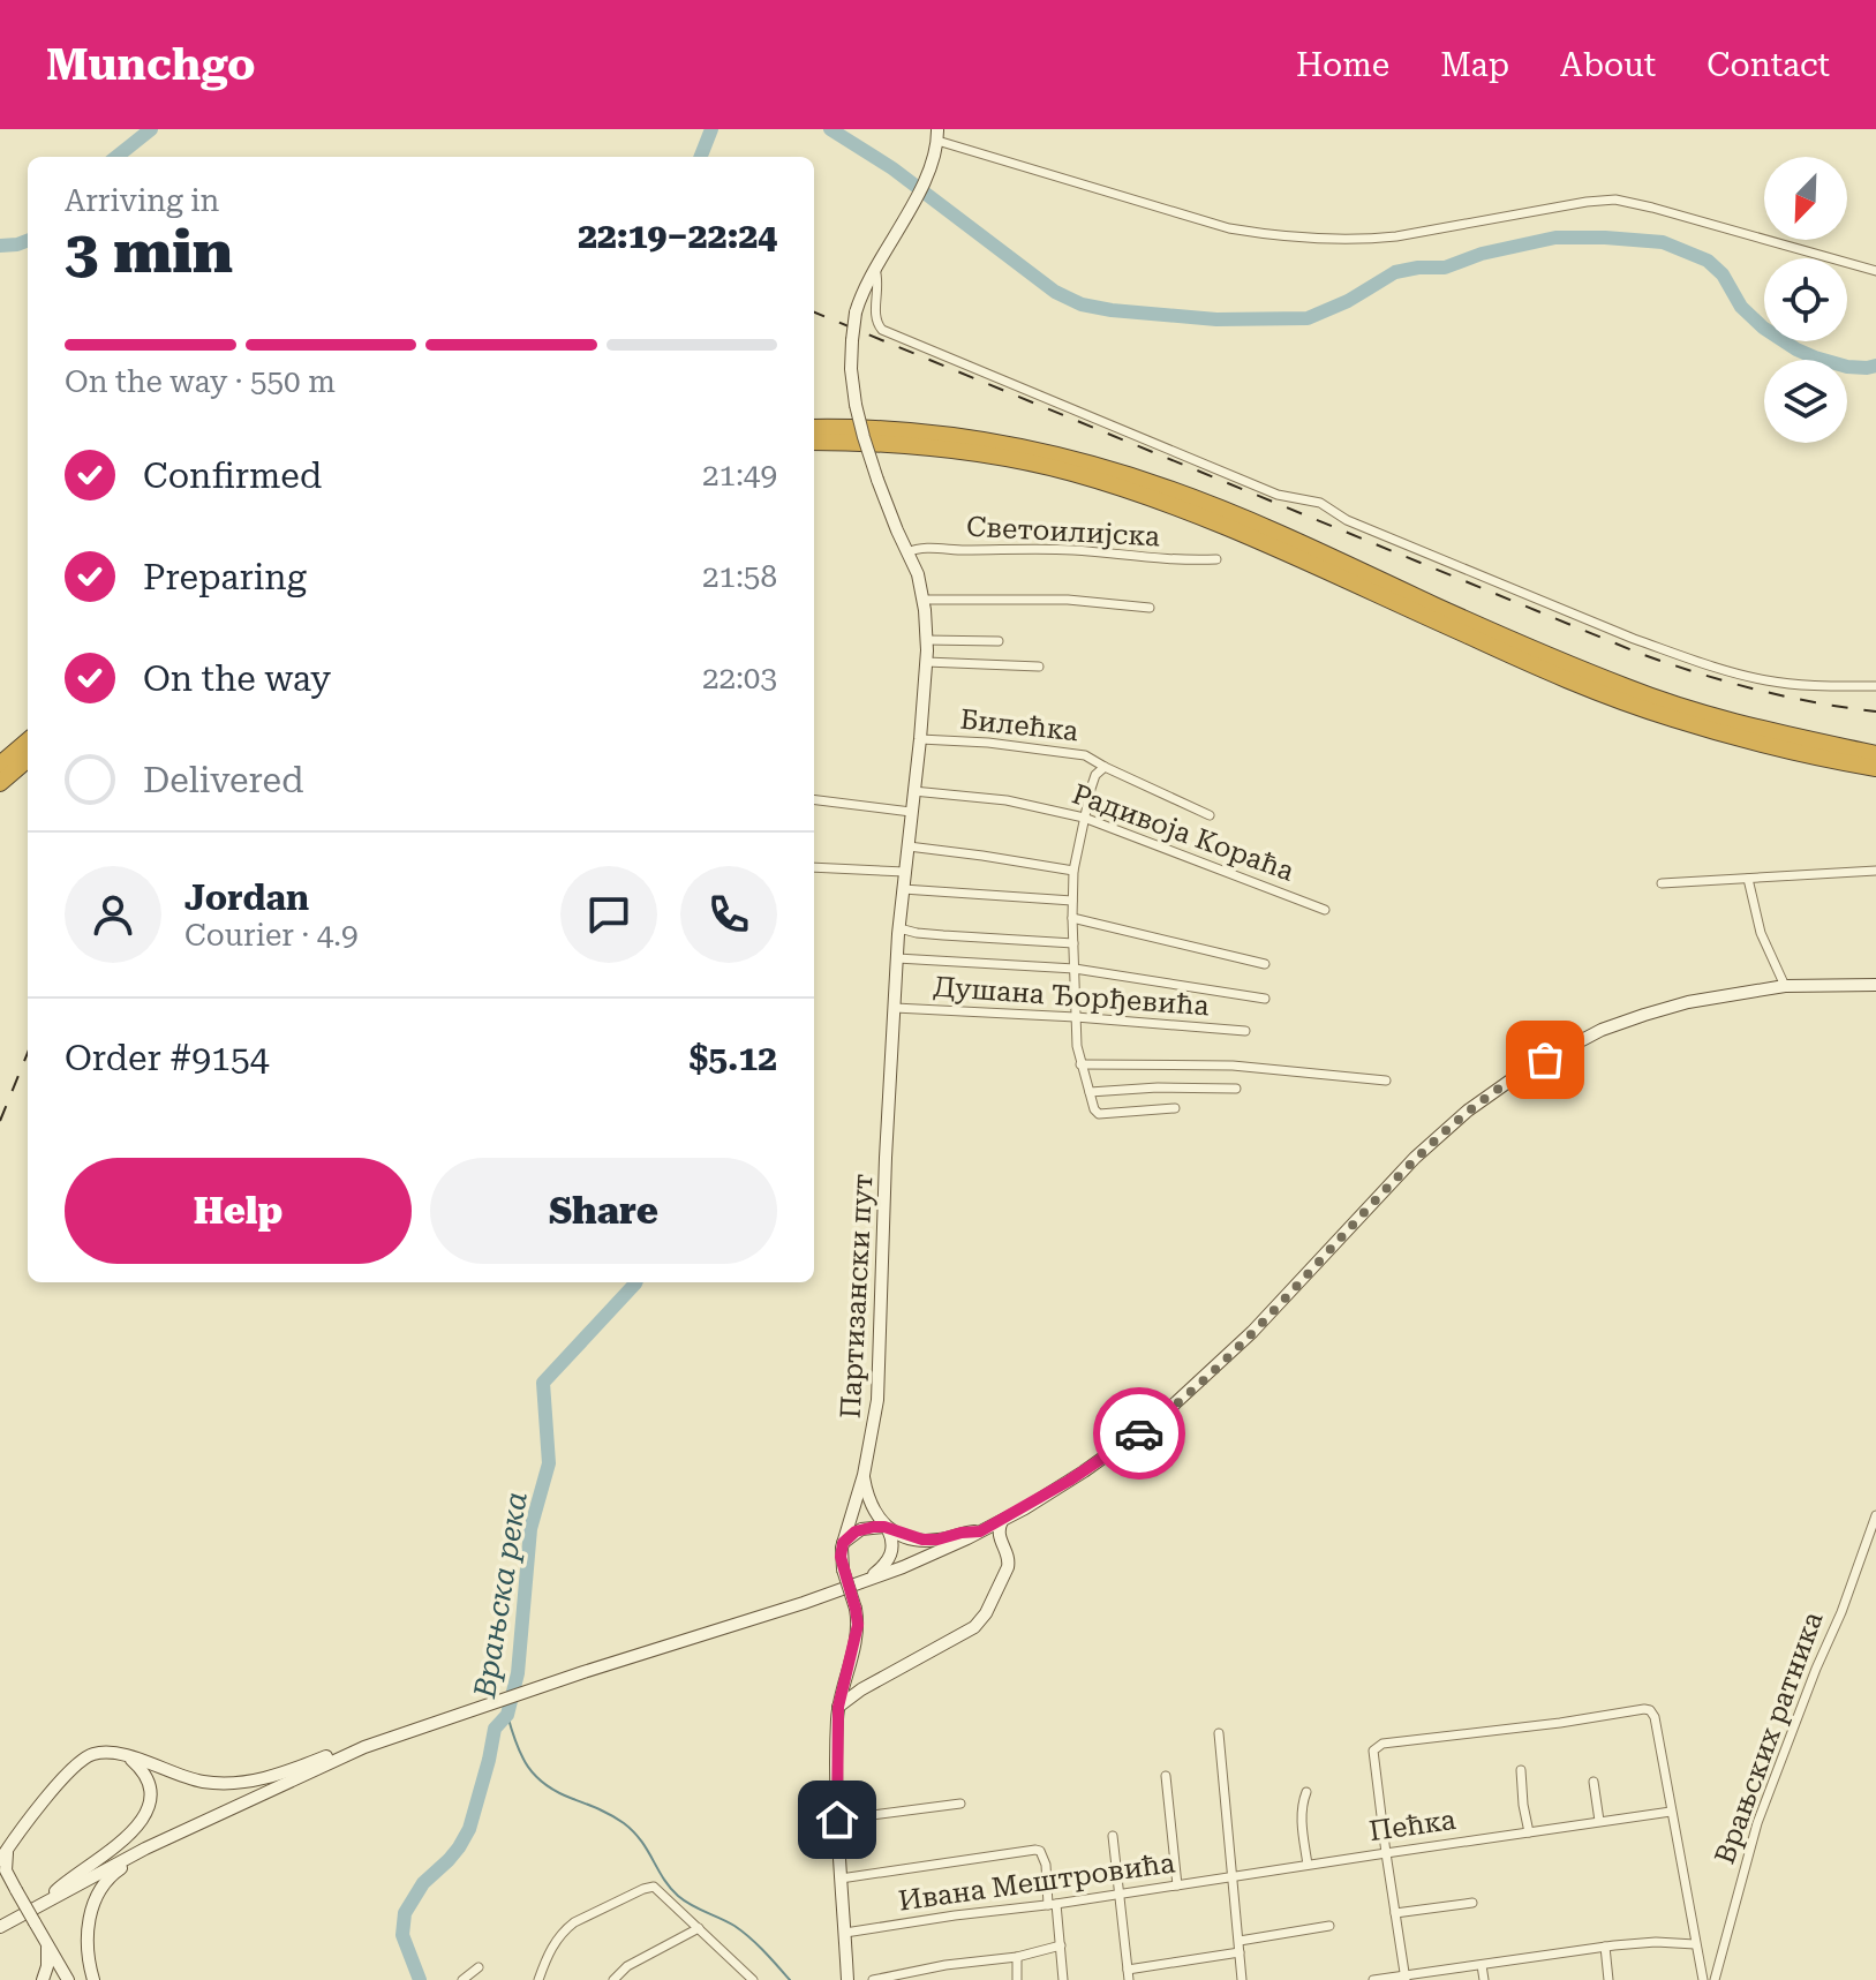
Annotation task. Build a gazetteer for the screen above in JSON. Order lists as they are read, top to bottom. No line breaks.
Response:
{"streets":{"main road":["Партизански пут"],"street":["Светоилијска","Билећка","Радивоја Кораћа","Душана Ђорђевића","Врањских ратника","Пећка","Ивана Мештровића"]},"crossings":[["Светоилијска","Партизански пут"],["Билећка","Партизански пут"],["Радивоја Кораћа","Партизански пут"],["Душана Ђорђевића","Партизански пут"],["Партизански пут","Ивана Мештровића"],["Пећка","Ивана Мештровића"]],"water":["Врањска река"],"north":"bottom left","page":{"header":"Munchgo","nav":["Home","Map","About","Contact"],"heading":["3 min","Arriving in","22:19–22:24"],"panel":["Jordan","Courier · 4.9","Order #9154","$5.12"],"bar":"On the way · 550 m","list":[["Confirmed","21:49"],["Preparing","21:58"],["On the way","22:03"],"Delivered"],"buttons":["Help","Share"]}}
